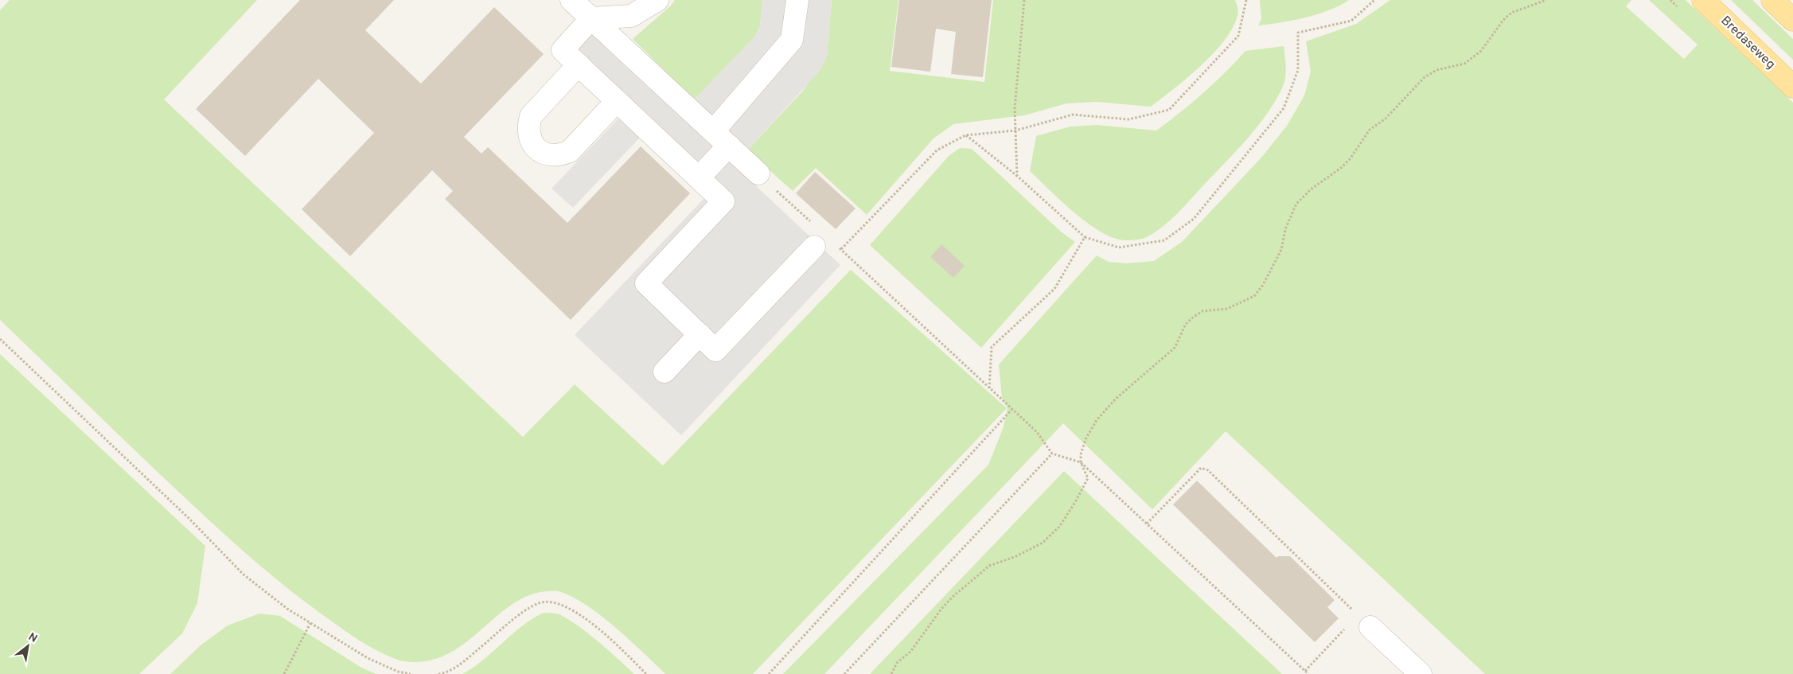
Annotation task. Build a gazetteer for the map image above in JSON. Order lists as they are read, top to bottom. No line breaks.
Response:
{"streets":{"main road":["Bredaseweg"]},"north":"top right"}
